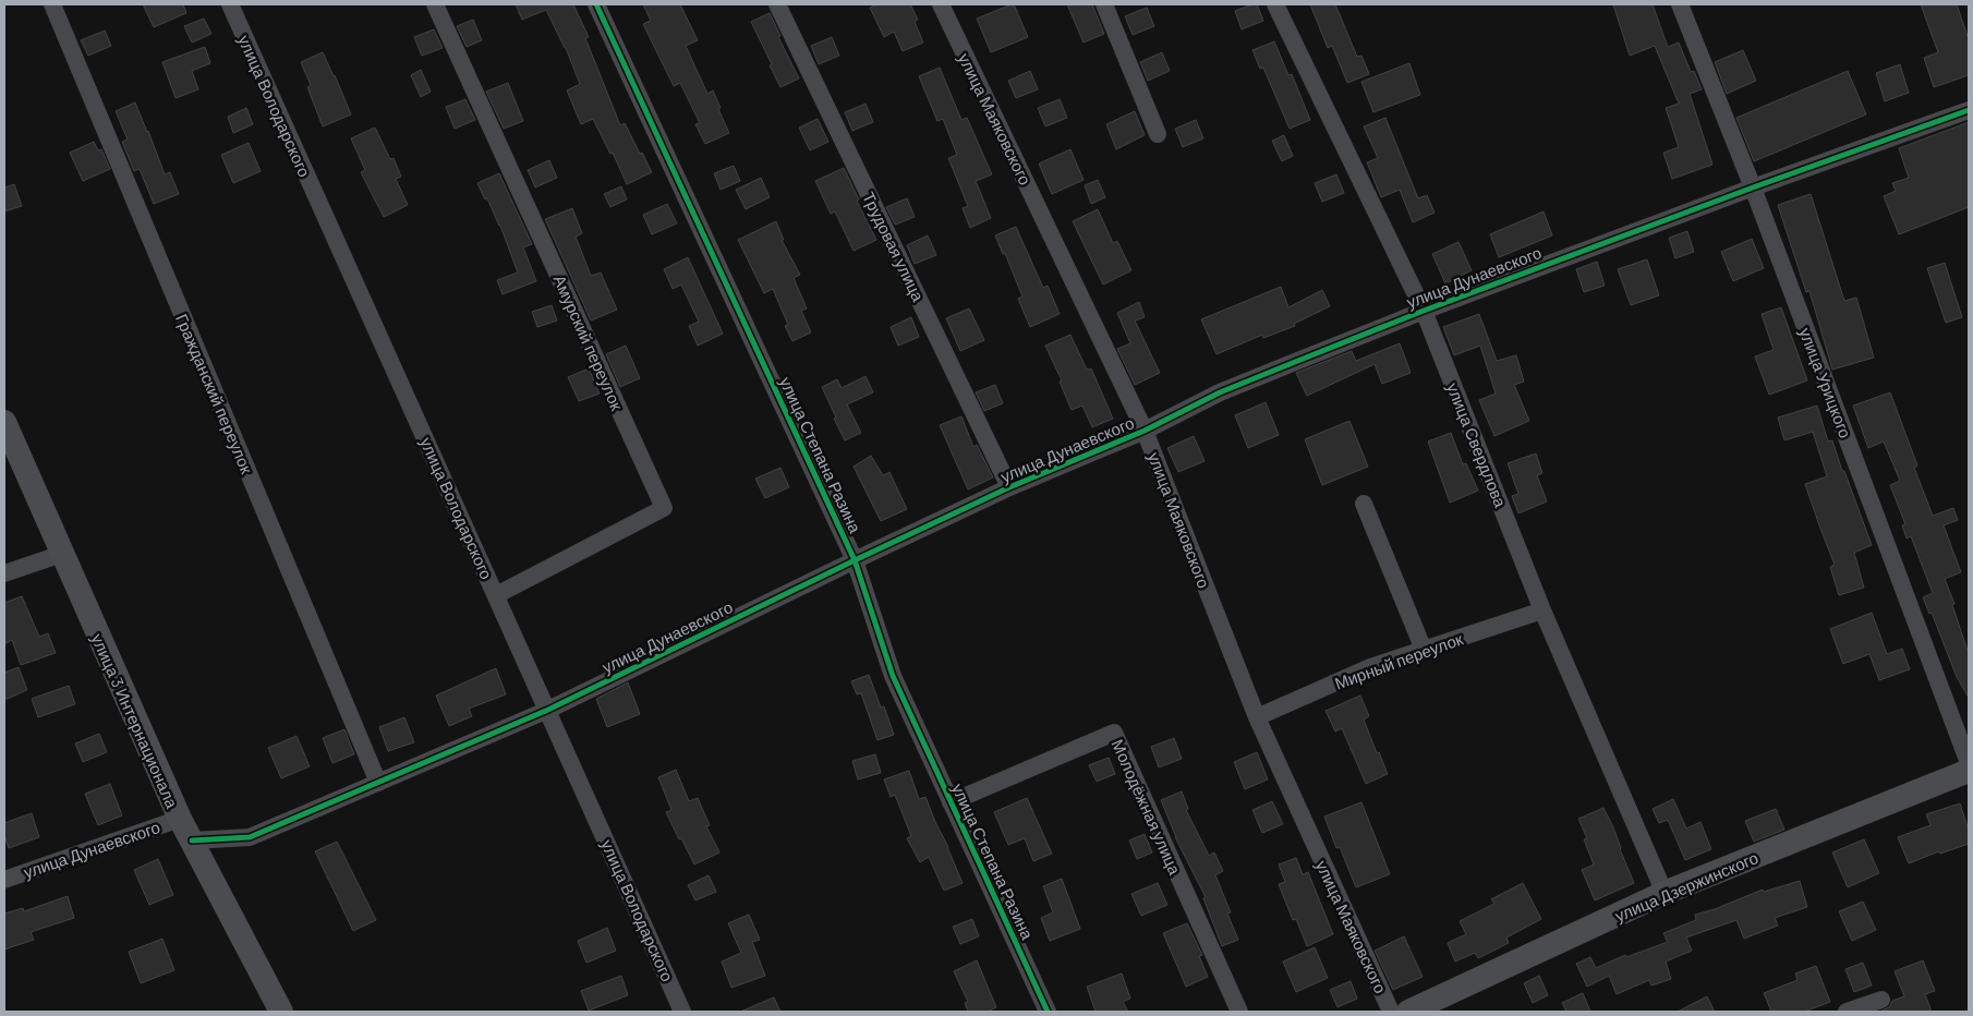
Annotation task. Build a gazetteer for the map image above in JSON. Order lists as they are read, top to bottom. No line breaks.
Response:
{"streets":{"street":["улица Володарского","улица Маяковского","Трудовая улица","улица Дунаевского","Амурский переулок","улица Урицкого","Гражданский переулок","улица Свердлова","улица Степана Разина","Мирный переулок","улица 3 Интернационала","Молодёжная улица","улица Дзержинского"]},"crossings":[["улица Володарского","улица Дунаевского"],["улица Володарского","Амурский переулок"],["улица Маяковского","улица Дунаевского"],["улица Маяковского","Мирный переулок"],["Трудовая улица","улица Дунаевского"],["улица Дунаевского","улица Урицкого"],["улица Дунаевского","Гражданский переулок"],["улица Дунаевского","улица Свердлова"],["улица Дунаевского","улица Степана Разина"],["улица Дунаевского","улица 3 Интернационала"],["улица Свердлова","Мирный переулок"],["улица Свердлова","улица Дзержинского"],["улица Степана Разина","Молодёжная улица"]]}
